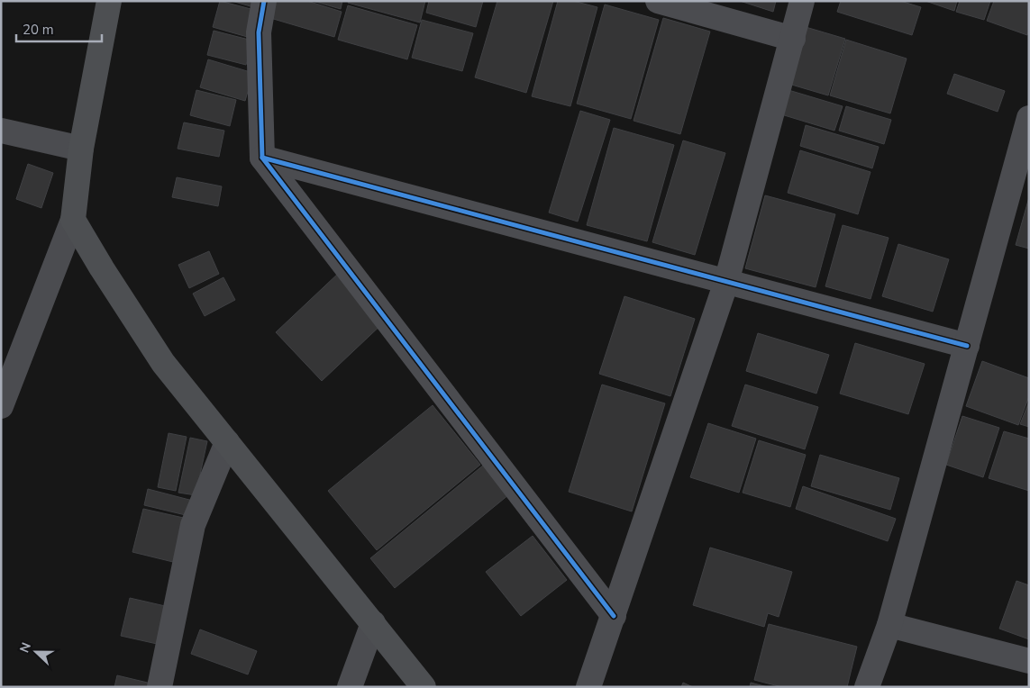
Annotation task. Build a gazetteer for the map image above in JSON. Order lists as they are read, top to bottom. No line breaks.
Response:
{"scale_bar":"20 m","north":"left"}
